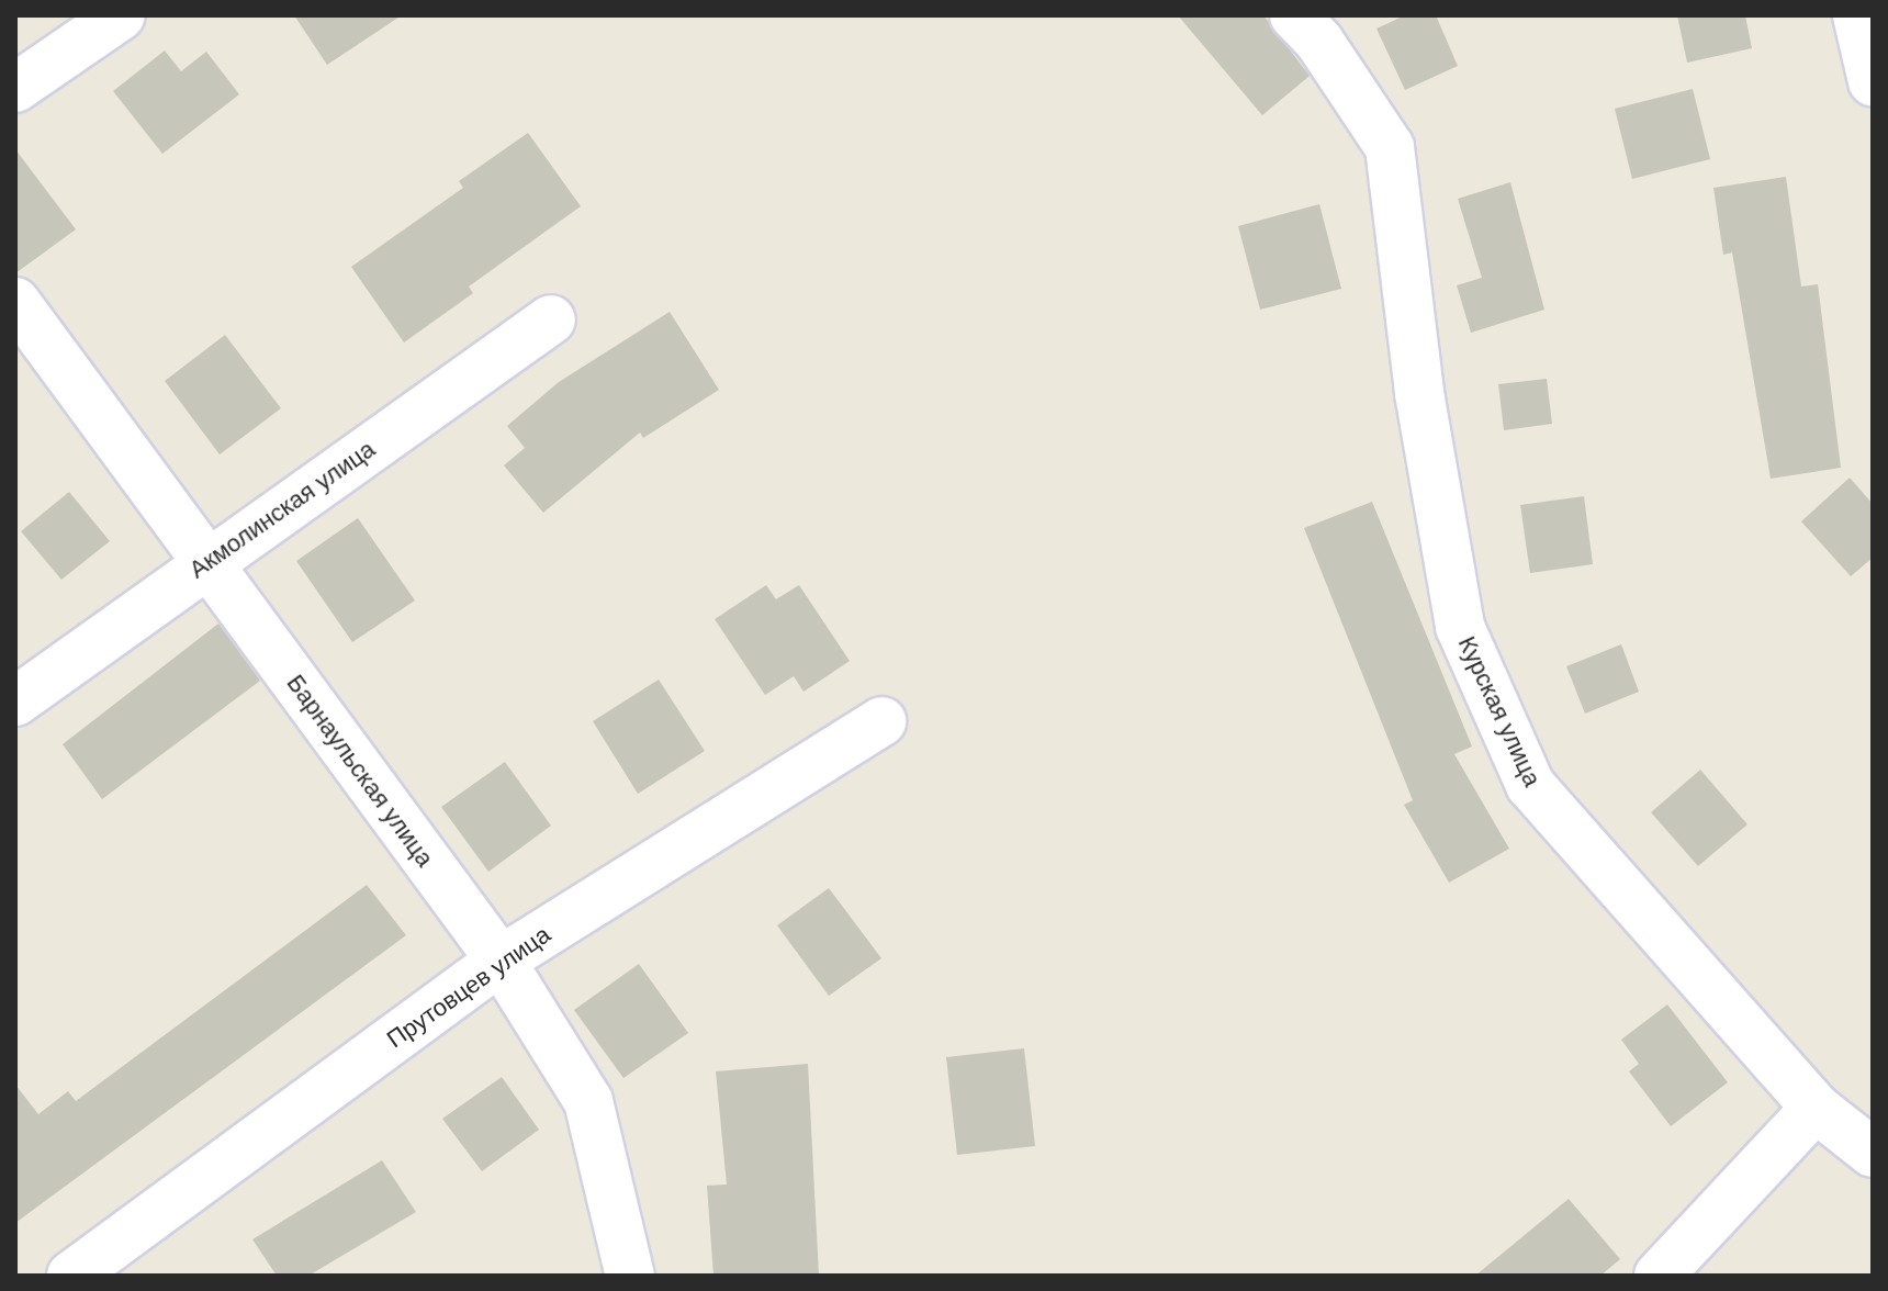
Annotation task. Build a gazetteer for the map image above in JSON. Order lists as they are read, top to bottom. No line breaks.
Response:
{"streets":{"street":["Акмолинская улица","Курская улица","Барнаульская улица","Прутовцев улица"]},"crossings":[["Акмолинская улица","Барнаульская улица"],["Барнаульская улица","Прутовцев улица"]]}
